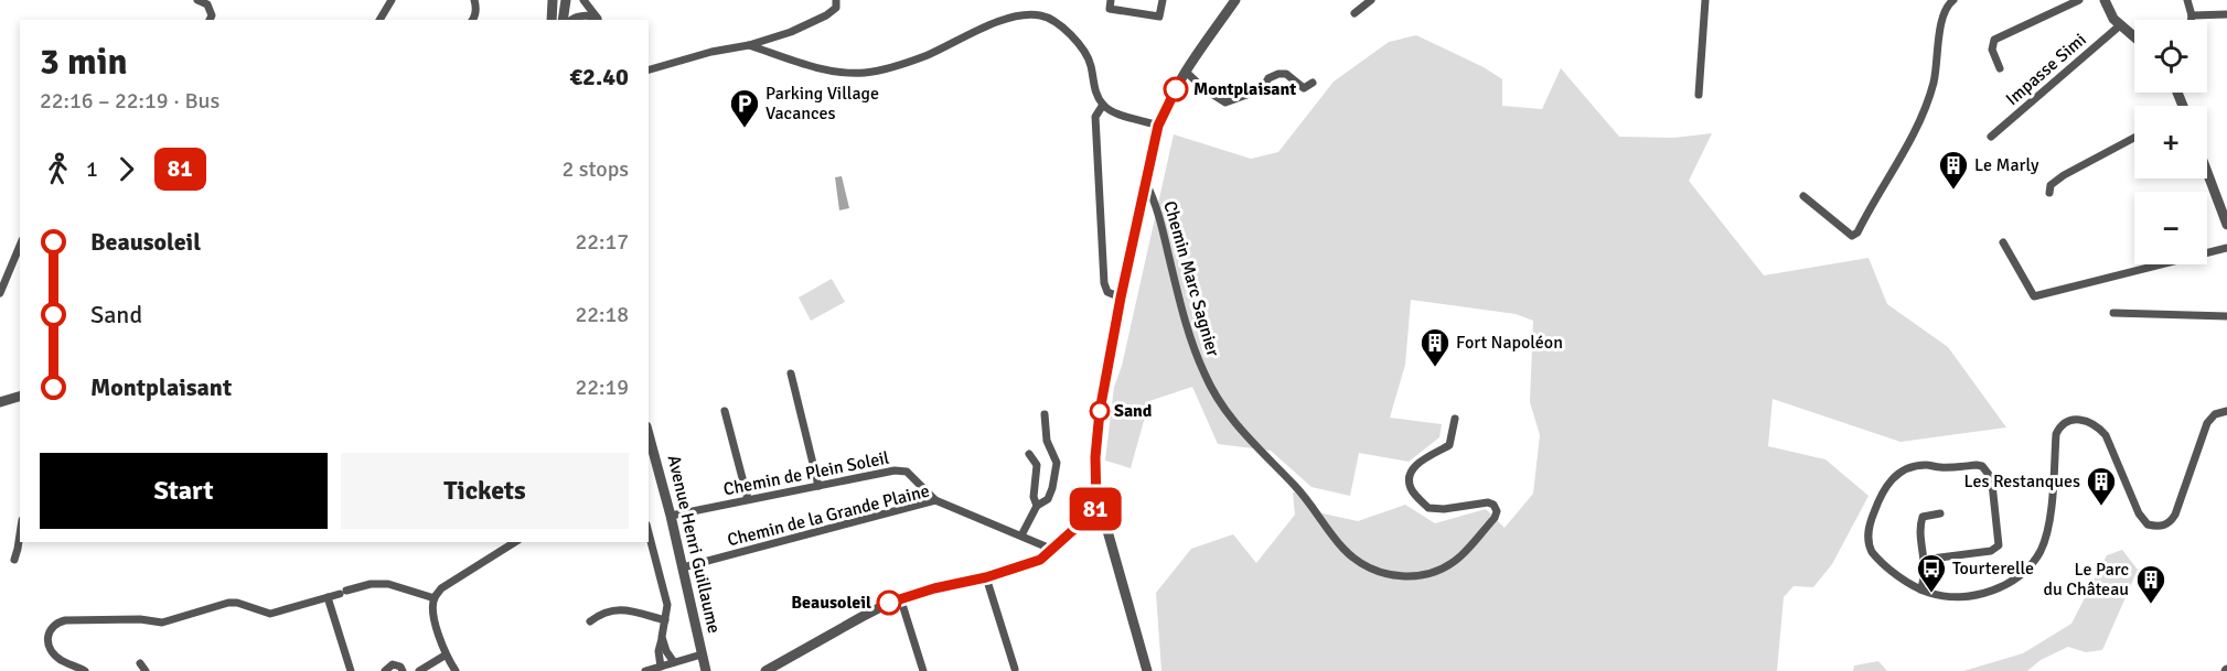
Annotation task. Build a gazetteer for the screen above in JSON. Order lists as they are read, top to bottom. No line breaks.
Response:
{"streets":{"street":["Impasse Simi","Chemin Marc Sagnier","Chemin de Plein Soleil","Chemin de la Grande Plaine","Avenue Henri Guillaume"]},"crossings":[["Chemin de Plein Soleil","Chemin de la Grande Plaine"],["Chemin de Plein Soleil","Avenue Henri Guillaume"],["Chemin de la Grande Plaine","Avenue Henri Guillaume"]],"places":{"other":["Montplaisant","Sand","Beausoleil"],"parking":["Parking Village Vacances"],"building":["Le Marly","Fort Napoléon","Les Restanques","Le Parc du Château"],"bus stop":["Tourterelle"]},"lines":["bus line 81"],"page":{"on_map":"81","map_buttons":["+","−"],"heading":["3 min","22:16 – 22:19 · Bus","€2.40"],"legs":["1","81","2 stops"],"list":[{"name":"Beausoleil","value":"22:17"},{"name":"Sand","value":"22:18"},{"name":"Montplaisant","value":"22:19"}],"buttons":["Start","Tickets"]}}
